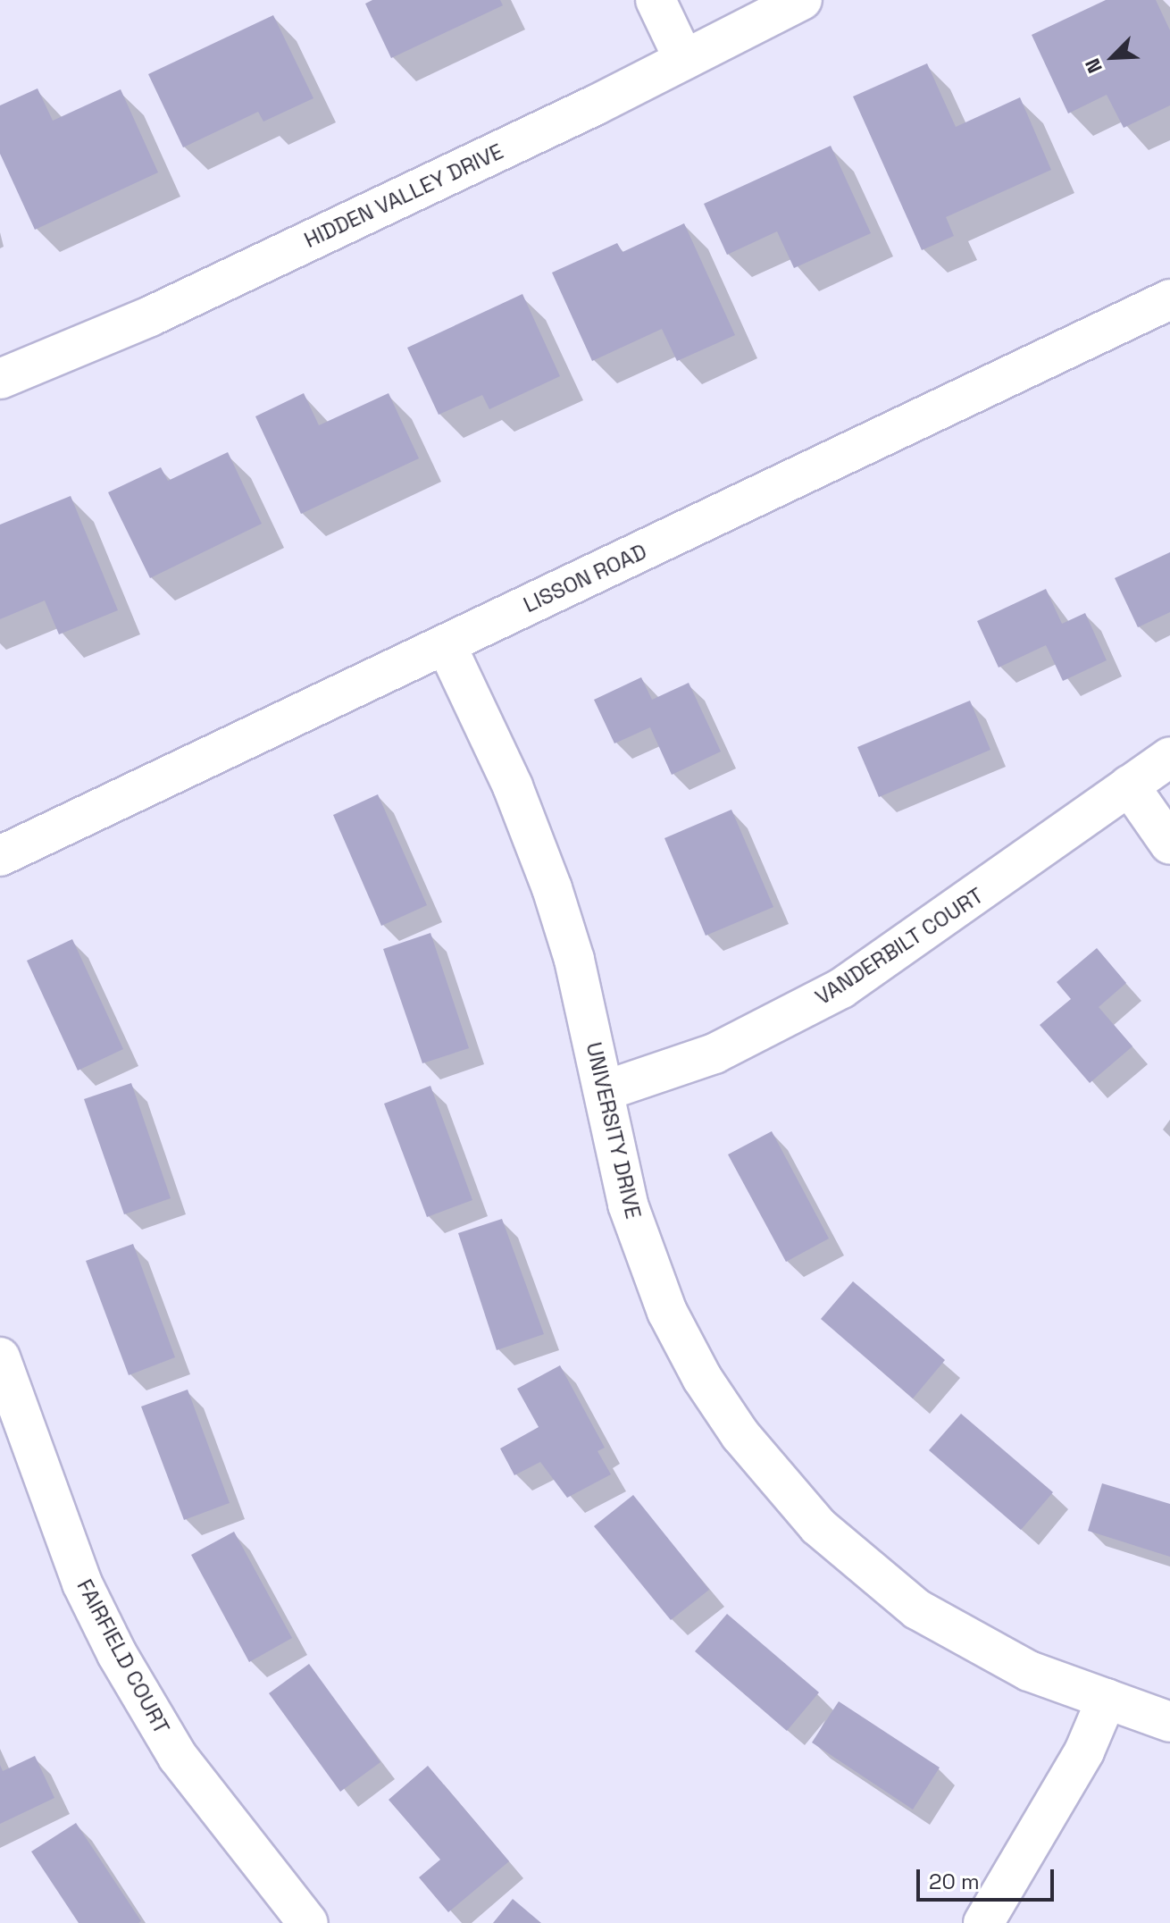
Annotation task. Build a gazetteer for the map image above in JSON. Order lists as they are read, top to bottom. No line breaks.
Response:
{"streets":{"street":["HIDDEN VALLEY DRIVE","LISSON ROAD","VANDERBILT COURT","UNIVERSITY DRIVE","FAIRFIELD COURT"]},"crossings":[["LISSON ROAD","UNIVERSITY DRIVE"],["VANDERBILT COURT","UNIVERSITY DRIVE"]],"scale_bar":"20 m","north":"bottom left"}
